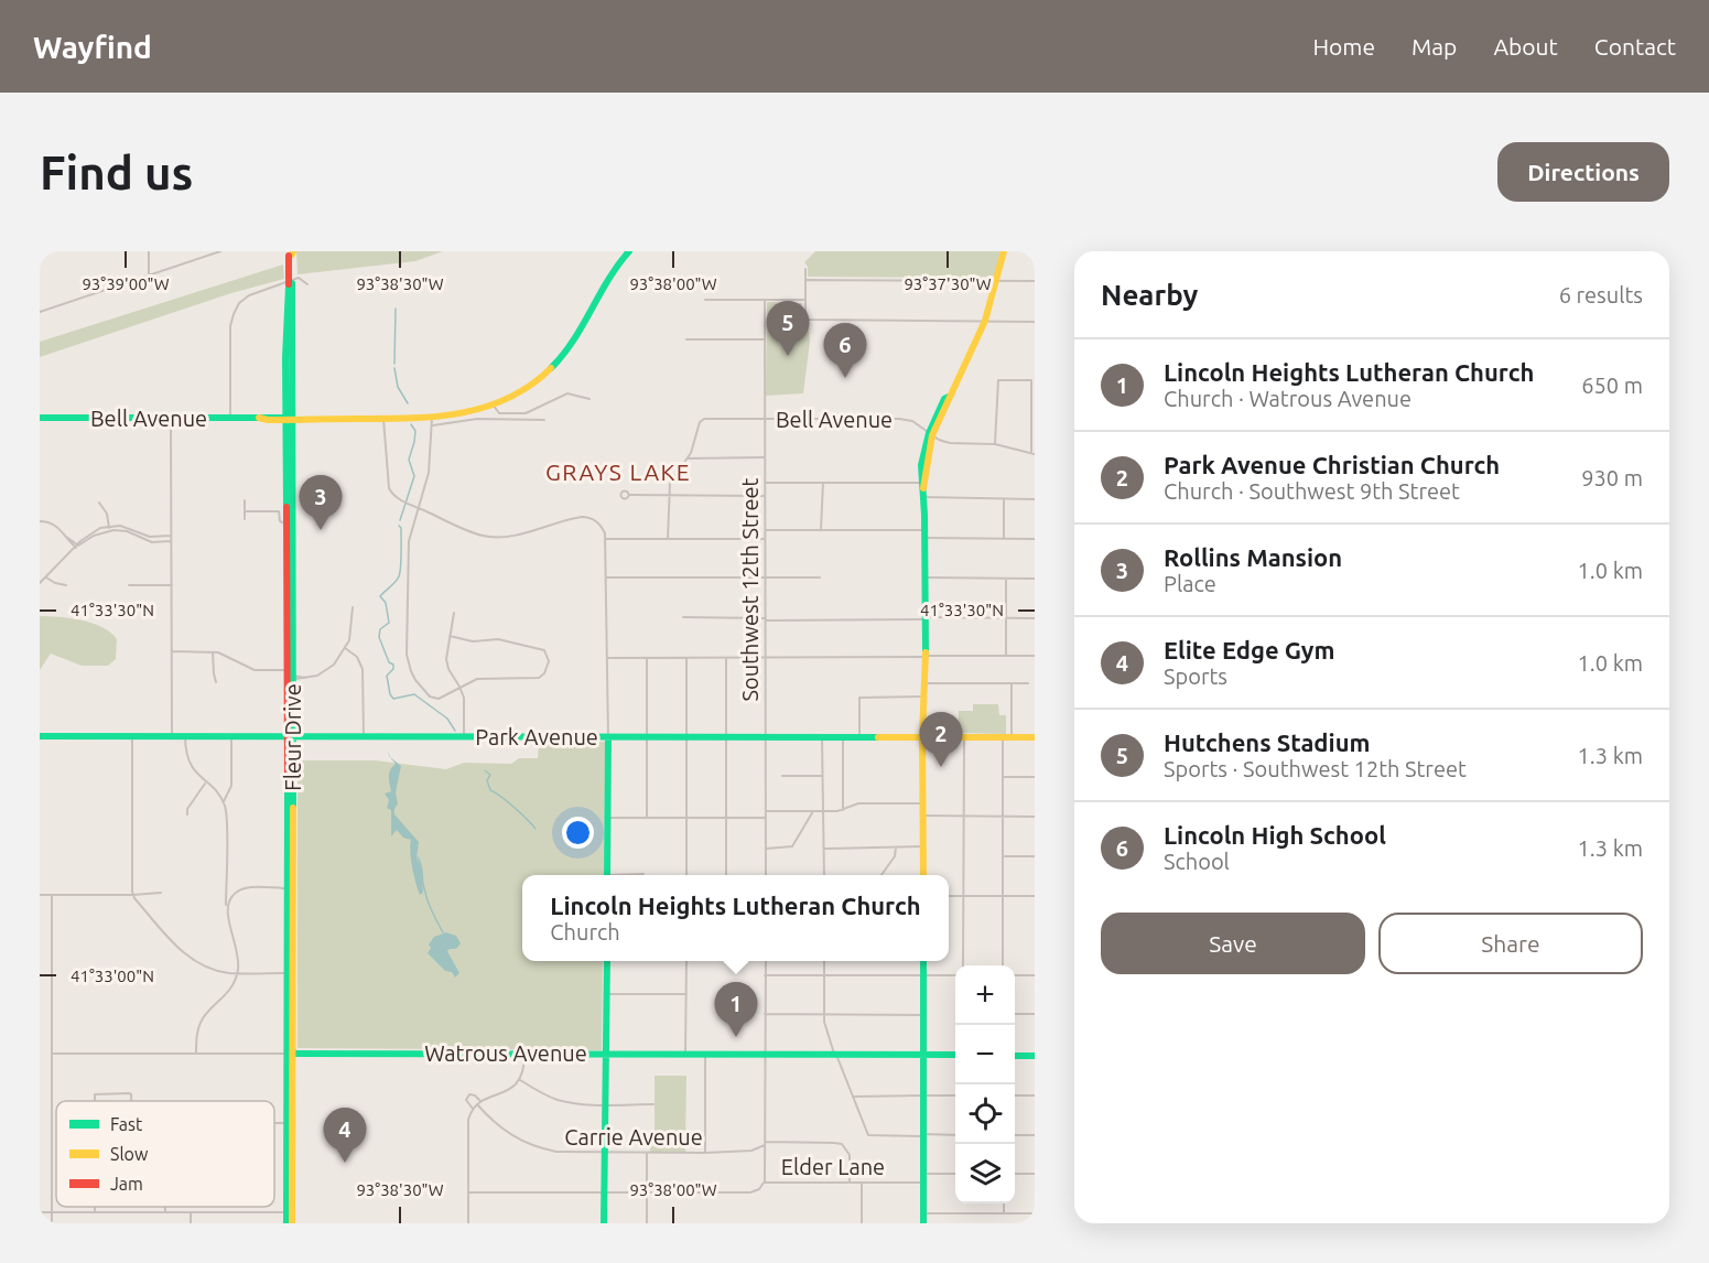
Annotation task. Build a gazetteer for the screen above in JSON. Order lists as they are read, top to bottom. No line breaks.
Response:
{"streets":{"main road":["Bell Avenue","Fleur Drive","Park Avenue","Watrous Avenue"],"street":["Southwest 12th Street","Carrie Avenue","Elder Lane"]},"crossings":[["Bell Avenue","Southwest 12th Street"],["Bell Avenue","Fleur Drive"],["Southwest 12th Street","Park Avenue"],["Fleur Drive","Park Avenue"],["Fleur Drive","Watrous Avenue"],["Carrie Avenue","Elder Lane"]],"districts":["GRAYS LAKE"],"legend":["Fast","Slow","Jam"],"page":{"header":"Wayfind","nav":["Home","Map","About","Contact"],"buttons":["Directions",["Save","Share"]],"title":"Find us","heading":["Nearby","6 results"],"pins":["5","6","3","2","1","4"],"list":[{"mark":"1","name":"Lincoln Heights Lutheran Church","note":"Church · Watrous Avenue","value":"650 m"},{"mark":"2","name":"Park Avenue Christian Church","note":"Church · Southwest 9th Street","value":"930 m"},{"mark":"3","name":"Rollins Mansion","note":"Place","value":"1.0 km"},{"mark":"4","name":"Elite Edge Gym","note":"Sports","value":"1.0 km"},{"mark":"5","name":"Hutchens Stadium","note":"Sports · Southwest 12th Street","value":"1.3 km"},{"mark":"6","name":"Lincoln High School","note":"School","value":"1.3 km"}],"popup":["Lincoln Heights Lutheran Church","Church"],"map_buttons":["+","−"]},"coordinates":["93°39'00\"W","93°38'30\"W","93°38'00\"W","93°37'30\"W","41°33'30\"N","41°33'00\"N"]}
